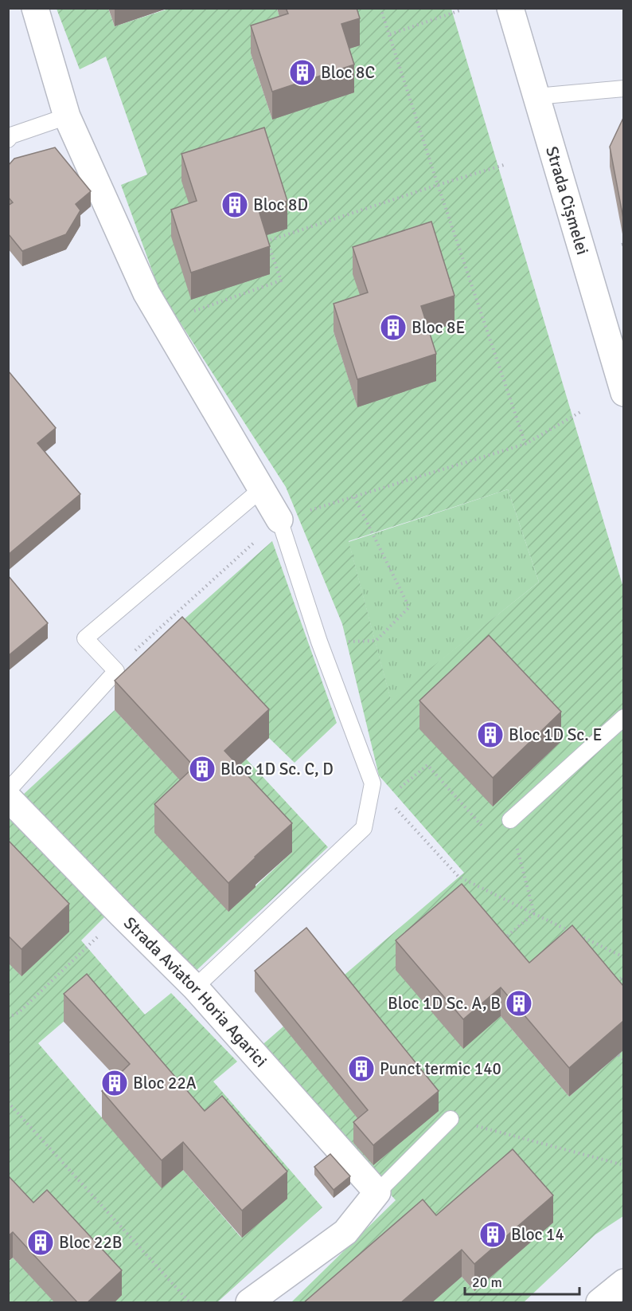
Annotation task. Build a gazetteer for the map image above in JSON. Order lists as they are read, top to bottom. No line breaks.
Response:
{"streets":{"street":["Strada Cișmelei","Strada Aviator Horia Agarici"]},"places":{"building":["Bloc 8C","Bloc 8D","Bloc 8E","Bloc 1D Sc. E","Bloc 1D Sc. C, D","Bloc 1D Sc. A, B","Punct termic 140","Bloc 22A","Bloc 14","Bloc 22B"]},"scale_bar":"20 m"}
